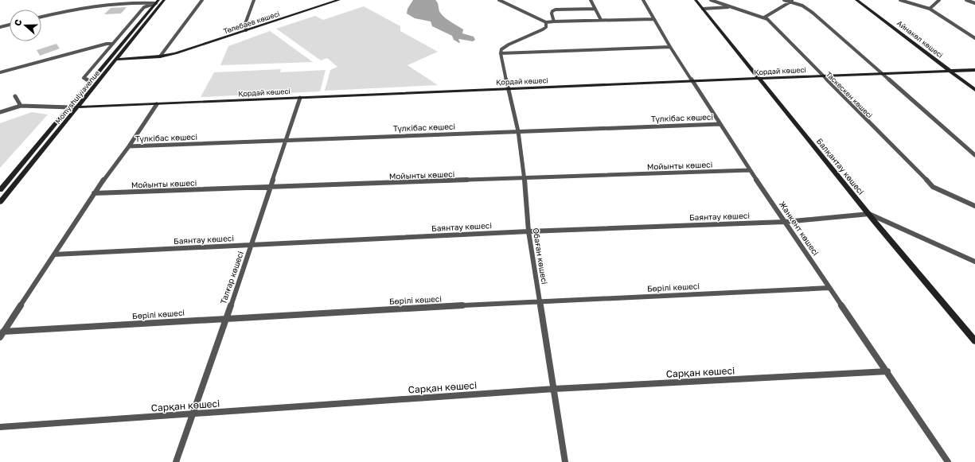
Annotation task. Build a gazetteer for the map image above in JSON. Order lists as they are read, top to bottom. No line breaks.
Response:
{"streets":{"street":["Төлебаев көшесі","Айнакөл көшесі","Қордай көшесі","Таскескен көшесі","Momyshuly avenue","Түлкібас көшесі","Мойынты көшесі","Балқантау көшесі","Баянтау көшесі","Жанкент көшесі","Обаған көшесі","Талғар көшесі","Бөрілі көшесі","Сарқан көшесі"]},"crossings":[["Төлебаев көшесі","Momyshuly avenue"],["Айнакөл көшесі","Қордай көшесі"],["Қордай көшесі","Таскескен көшесі"],["Қордай көшесі","Momyshuly avenue"],["Қордай көшесі","Балқантау көшесі"],["Қордай көшесі","Жанкент көшесі"],["Қордай көшесі","Обаған көшесі"],["Қордай көшесі","Талғар көшесі"],["Түлкібас көшесі","Жанкент көшесі"],["Түлкібас көшесі","Обаған көшесі"],["Түлкібас көшесі","Талғар көшесі"],["Мойынты көшесі","Жанкент көшесі"],["Мойынты көшесі","Обаған көшесі"],["Мойынты көшесі","Талғар көшесі"],["Балқантау көшесі","Баянтау көшесі"],["Баянтау көшесі","Жанкент көшесі"],["Баянтау көшесі","Обаған көшесі"],["Баянтау көшесі","Талғар көшесі"],["Жанкент көшесі","Бөрілі көшесі"],["Жанкент көшесі","Сарқан көшесі"],["Обаған көшесі","Бөрілі көшесі"],["Обаған көшесі","Сарқан көшесі"],["Талғар көшесі","Бөрілі көшесі"],["Талғар көшесі","Сарқан көшесі"]],"north":"left"}
